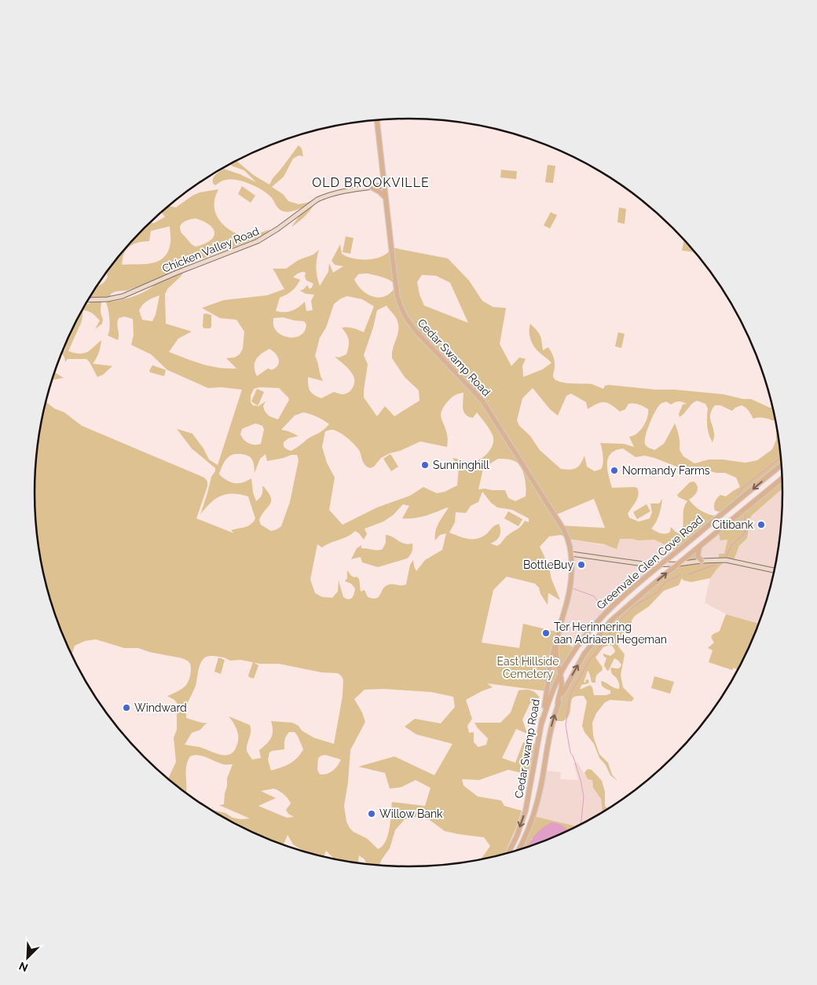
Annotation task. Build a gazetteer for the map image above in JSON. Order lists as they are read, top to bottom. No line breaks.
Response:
{"streets":{"main road":["Chicken Valley Road","Cedar Swamp Road","Greenvale Glen Cove Road"]},"crossings":[["Chicken Valley Road","Cedar Swamp Road"],["Cedar Swamp Road","Greenvale Glen Cove Road"]],"districts":["OLD BROOKVILLE"],"parks":["East Hillside Cemetery"],"places":["Sunninghill","Normandy Farms","Citibank","BottleBuy","Ter Herinnering aan Adriaen Hegeman","Windward","Willow Bank"],"north":"bottom left"}
